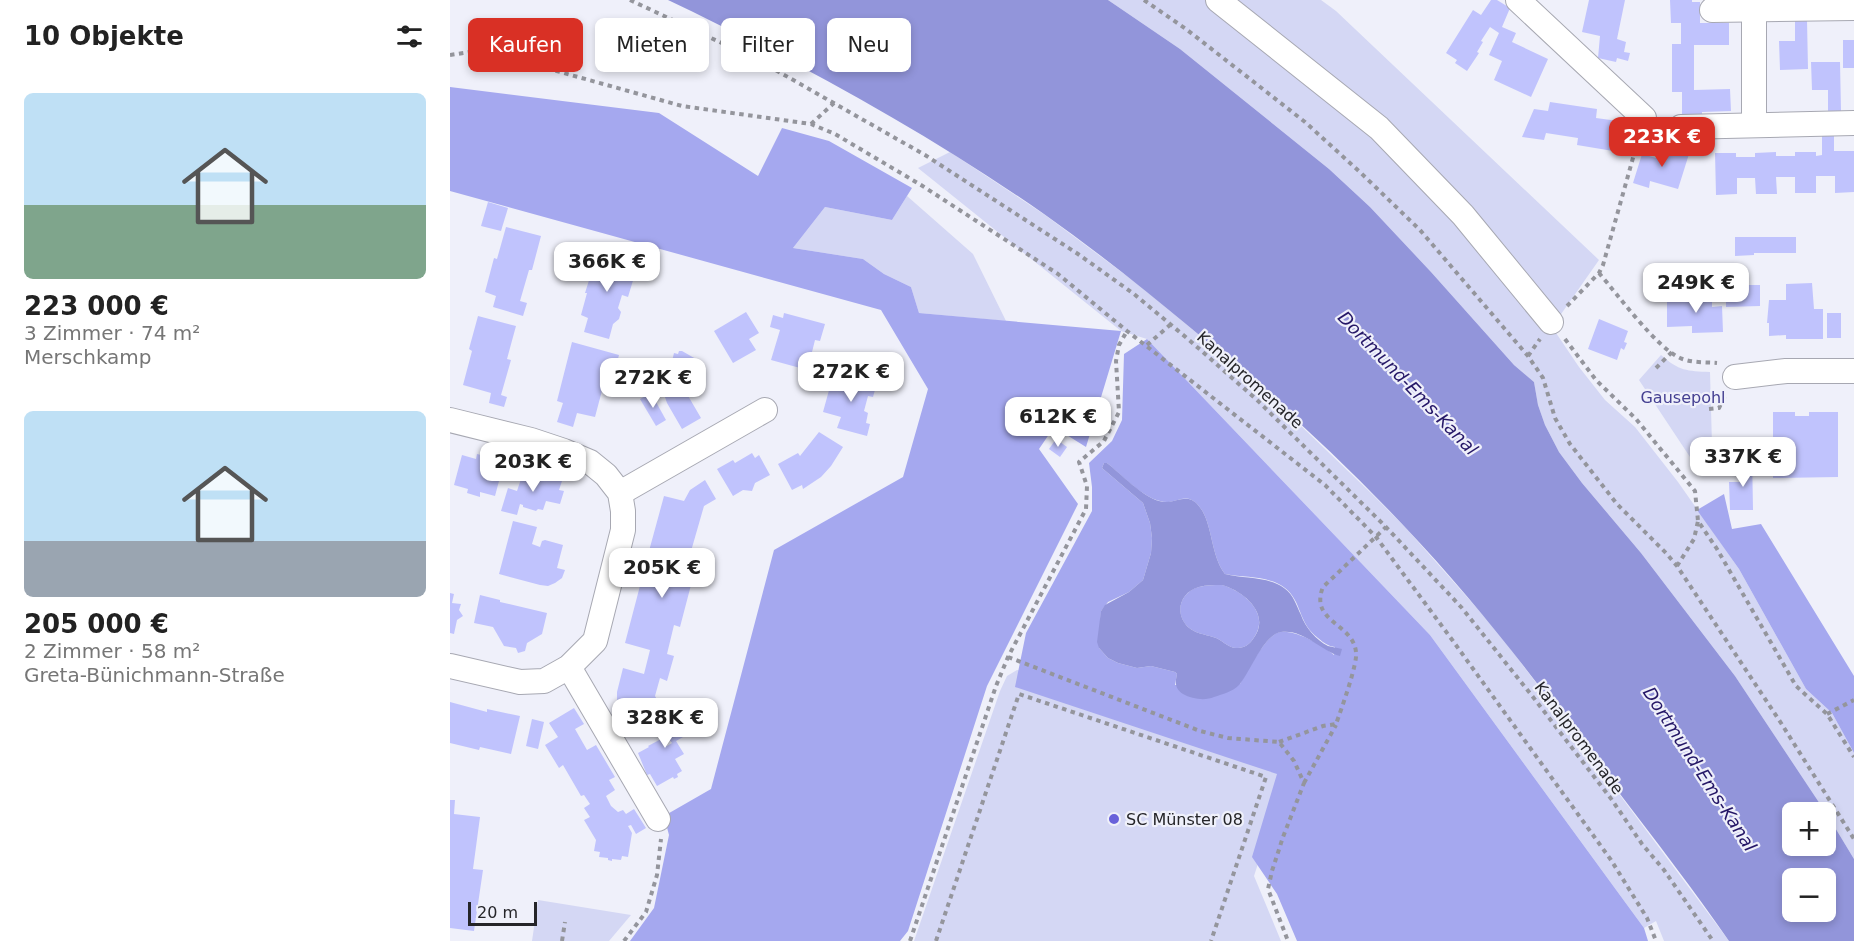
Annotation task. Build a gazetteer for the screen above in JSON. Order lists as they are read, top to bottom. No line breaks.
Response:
{"streets":{"path":["Kanalpromenade"]},"water":["Dortmund-Ems-Kanal"],"parks":["Gausepohl"],"places":["SC Münster 08"],"scale_bar":"20 m","page":{"heading":"10 Objekte","chip":["Kaufen","Mieten","Filter","Neu"],"list":[{"name":"223 000 €","note":"3 Zimmer · 74 m² · Merschkamp"},{"name":"205 000 €","note":"2 Zimmer · 58 m² · Greta-Bünichmann-Straße"}],"price":["223K €","366K €","249K €","272K €","272K €","612K €","337K €","203K €","205K €","328K €"],"map_buttons":["+","−"],"scale":"20 m"}}
